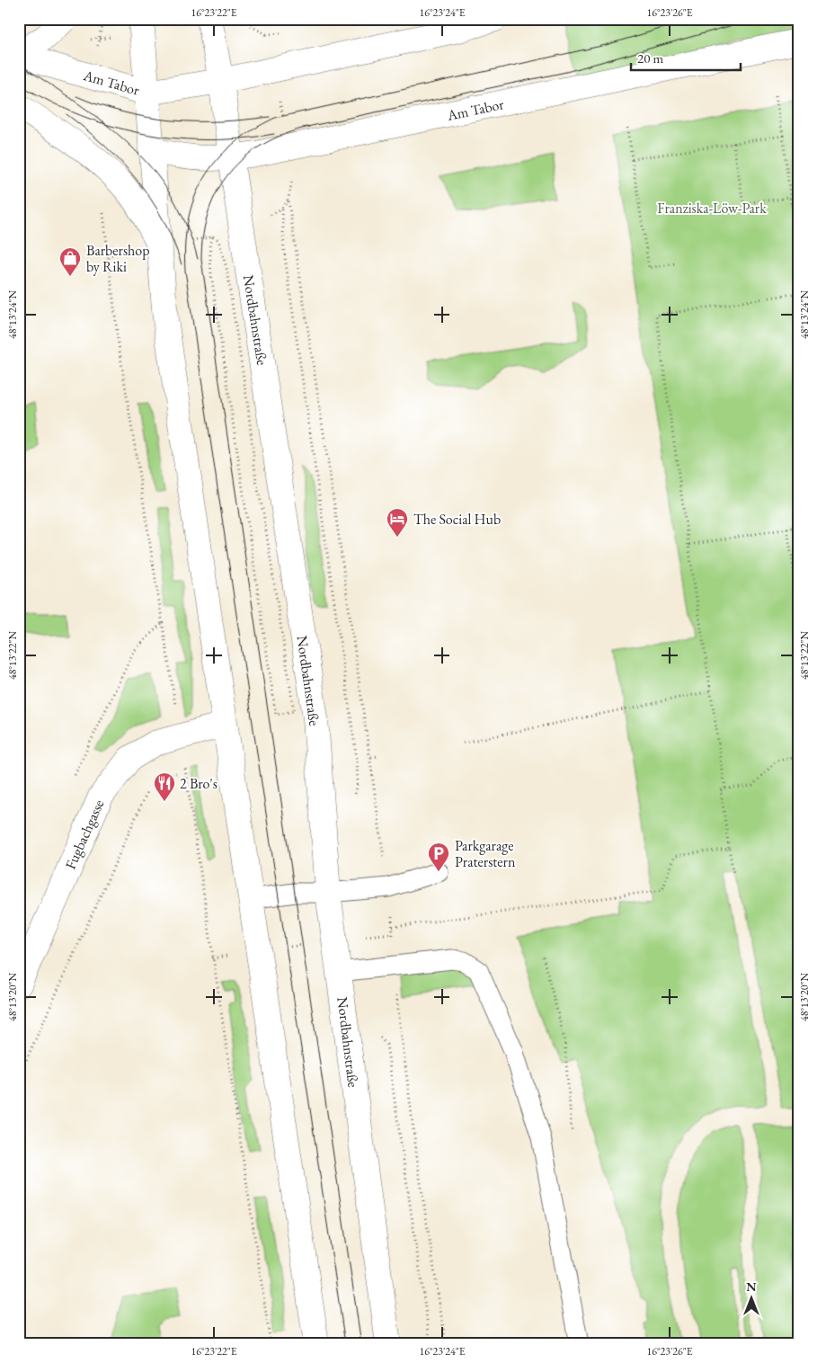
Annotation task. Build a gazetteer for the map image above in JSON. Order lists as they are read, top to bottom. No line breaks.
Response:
{"streets":{"main road":["Am Tabor","Nordbahnstraße","Fugbachgasse"]},"crossings":[["Am Tabor","Nordbahnstraße"]],"parks":["Franziska-Löw-Park"],"places":{"shop":["Barbershop by Riki"],"hotel":["The Social Hub"],"restaurant":["2 Bro's"],"parking":["Parkgarage Praterstern"]},"scale_bar":"20 m","north":"top","coordinates":["16°23'22\"E","16°23'24\"E","16°23'26\"E","48°13'24\"N","48°13'22\"N","48°13'20\"N"]}
